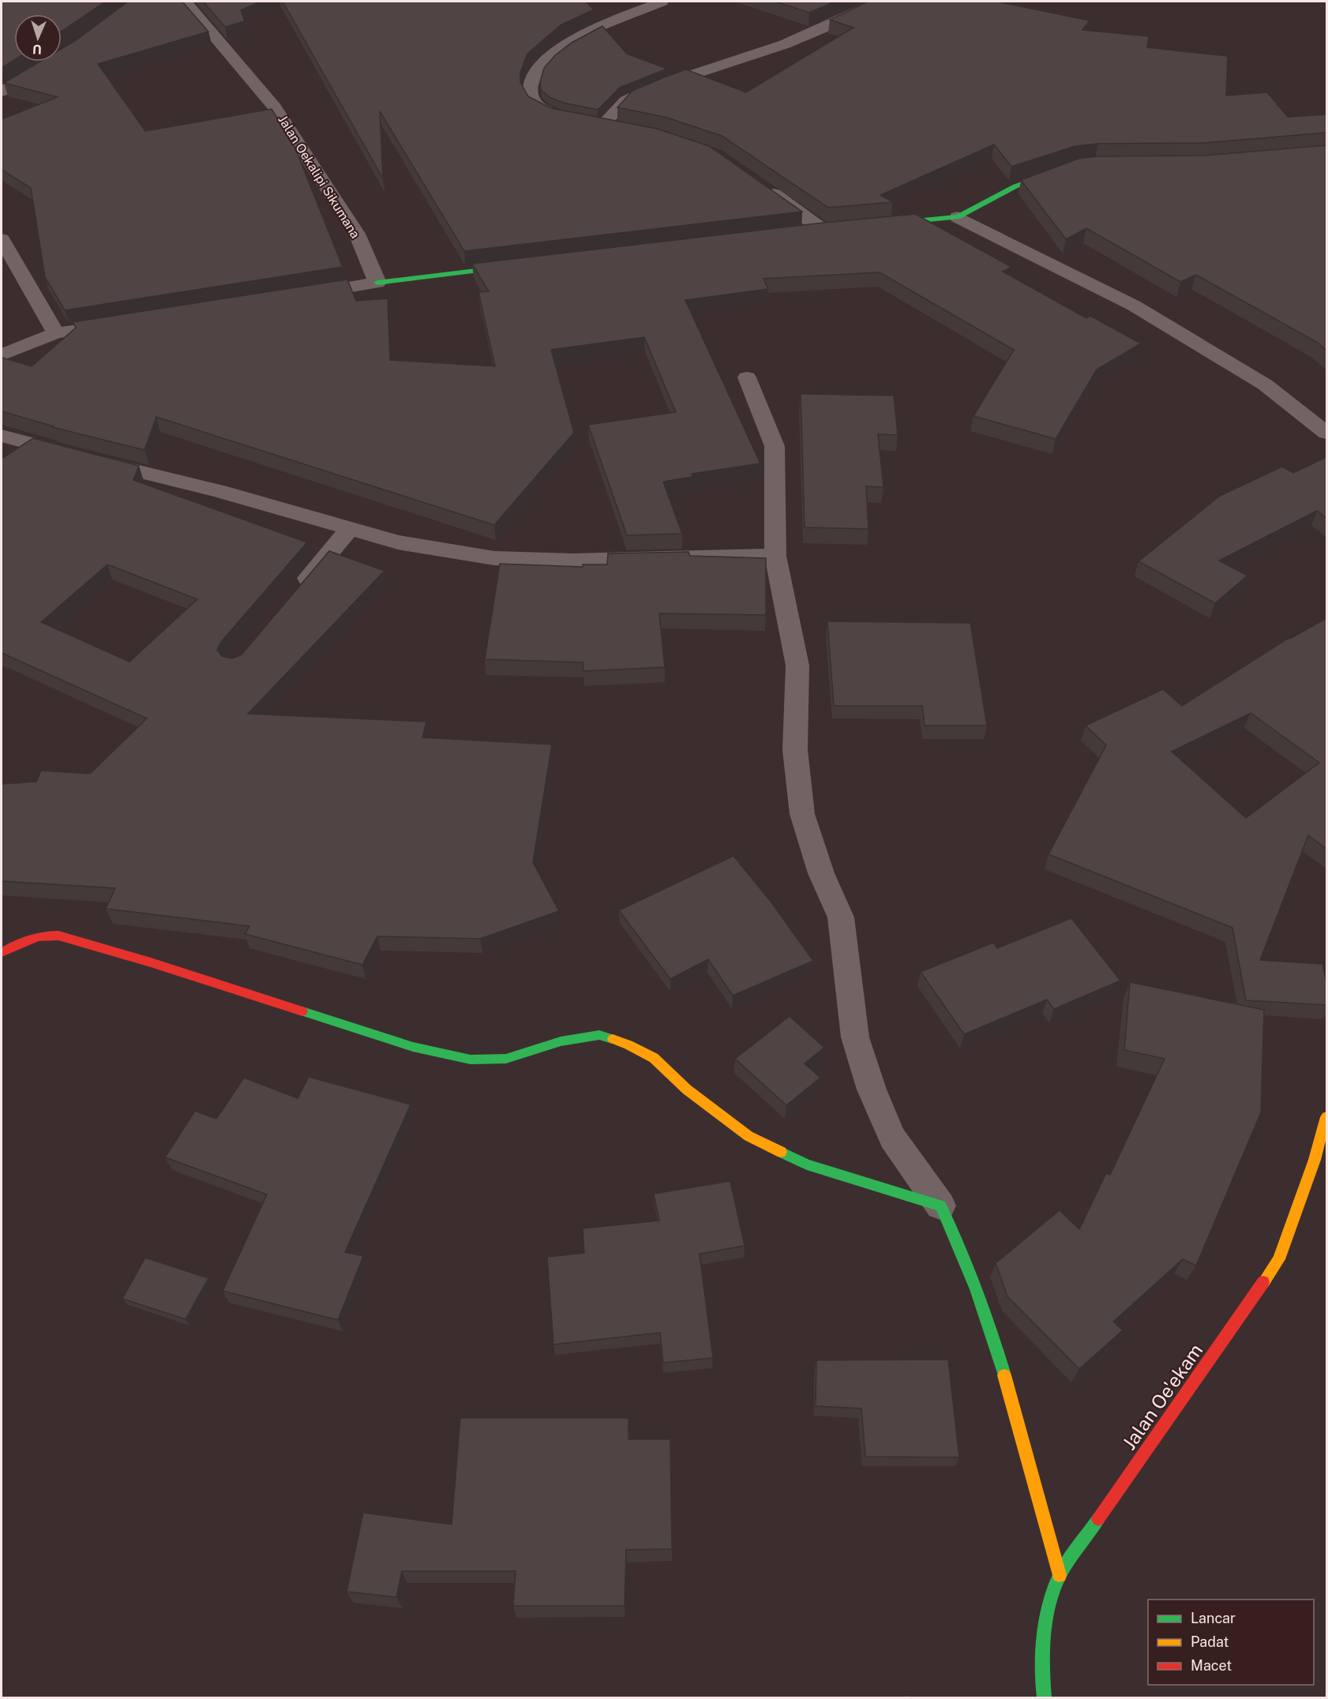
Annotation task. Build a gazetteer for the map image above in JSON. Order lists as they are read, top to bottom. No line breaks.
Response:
{"streets":{"street":["Jalan Oekalipi Sikumana","Jalan Oe'ekam"]},"legend":["Lancar","Padat","Macet"],"north":"bottom"}
